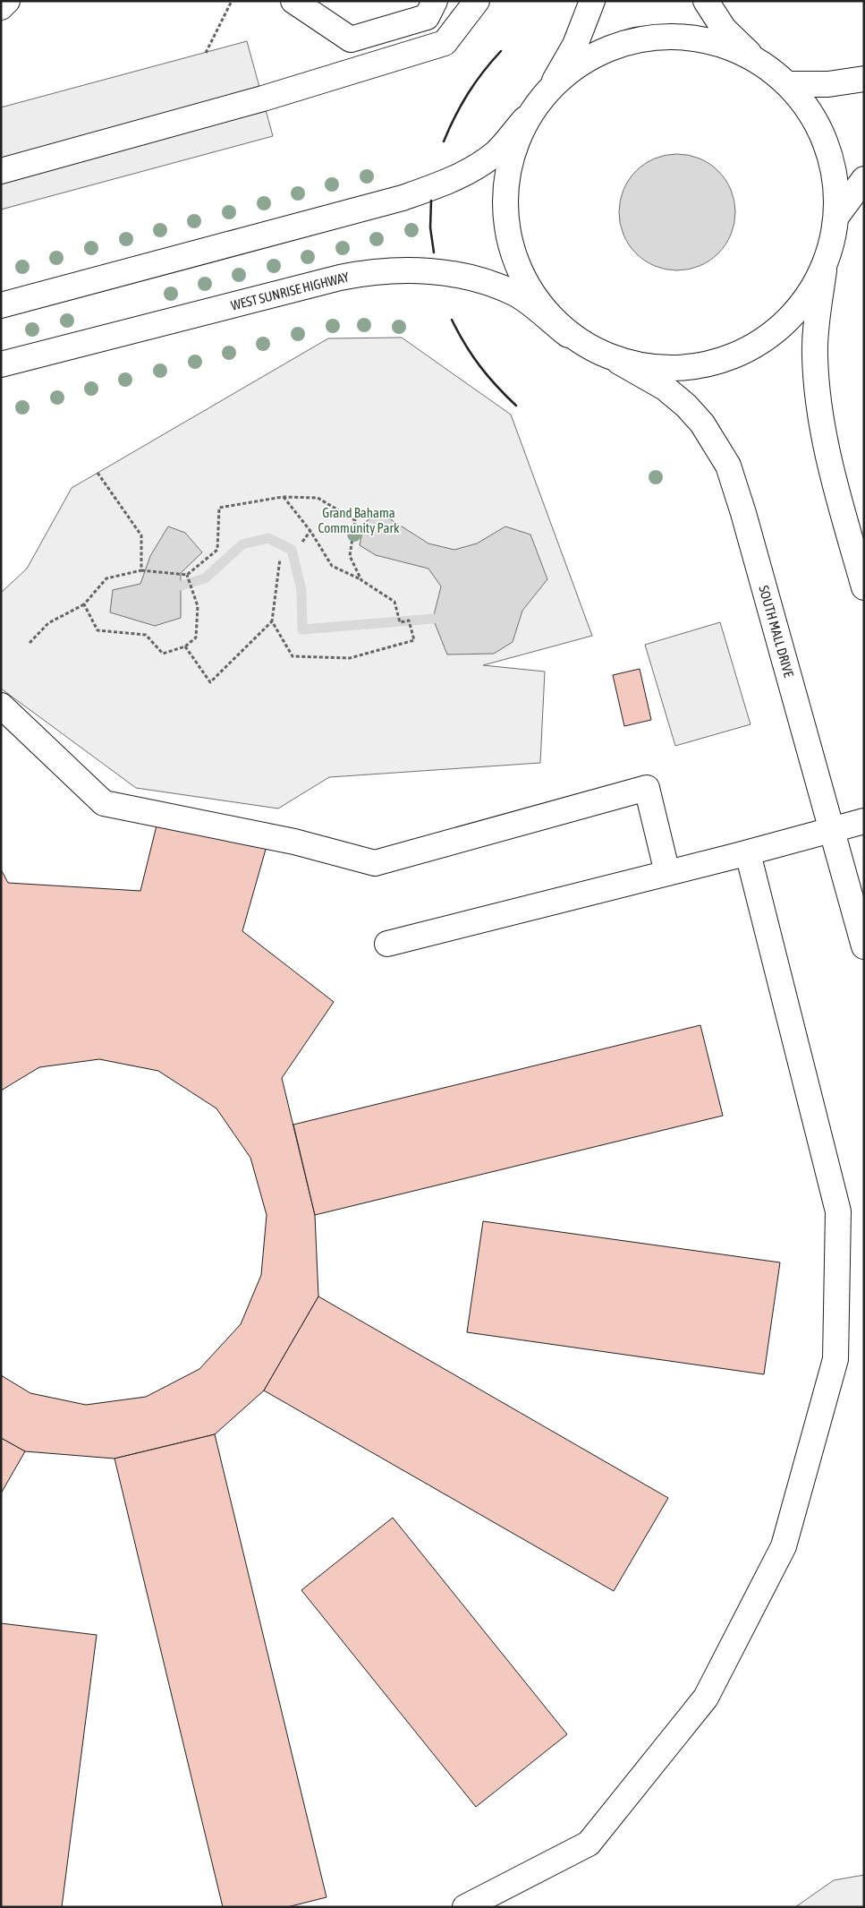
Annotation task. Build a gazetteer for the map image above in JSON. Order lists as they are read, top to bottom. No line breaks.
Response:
{"streets":{"street":["WEST SUNRISE HIGHWAY","SOUTH MALL DRIVE"]},"crossings":[["WEST SUNRISE HIGHWAY","SOUTH MALL DRIVE"]],"parks":["Grand Bahama Community Park"]}
